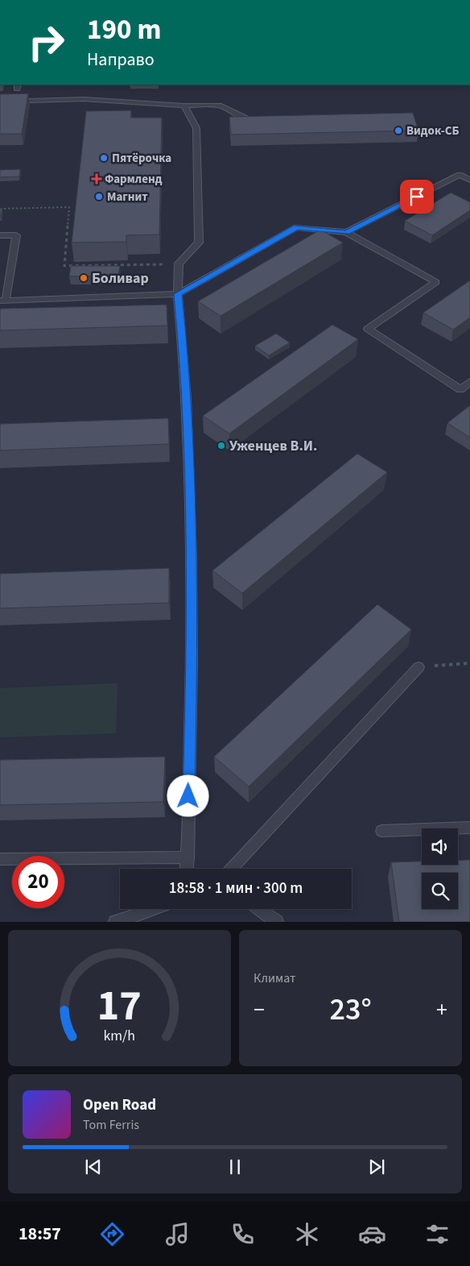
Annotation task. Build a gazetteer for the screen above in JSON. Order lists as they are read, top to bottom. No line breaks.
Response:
{"places":{"other":["Видок-СБ","Пятёрочка","Магнит","Боливар","Уженцев В.И."],"health":["Фармленд"]},"page":{"turn":["190 m","Направо"],"limit":"20","trip":"18:58 · 1 мин · 300 m","tile":"Климат","heat":["−","23°","+"],"song":["Open Road","Tom Ferris"],"tabs":"18:57","gauge":["17","km/h"]}}
